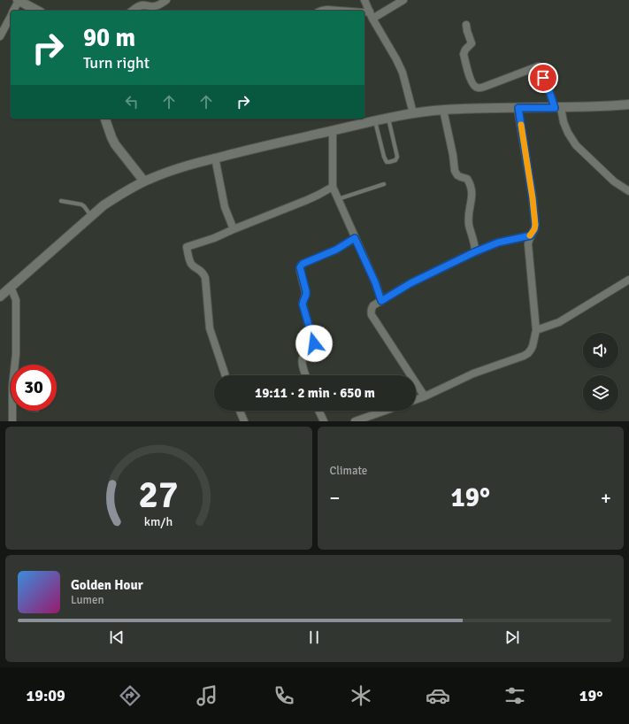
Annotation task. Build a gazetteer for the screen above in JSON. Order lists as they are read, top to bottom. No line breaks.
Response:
{"page":{"turn":["90 m","Turn right"],"limit":"30","trip":"19:11 · 2 min · 650 m","tile":"Climate","heat":["−","19°","+"],"song":["Golden Hour","Lumen"],"tabs":["19:09","19°"],"gauge":["27","km/h"]}}
